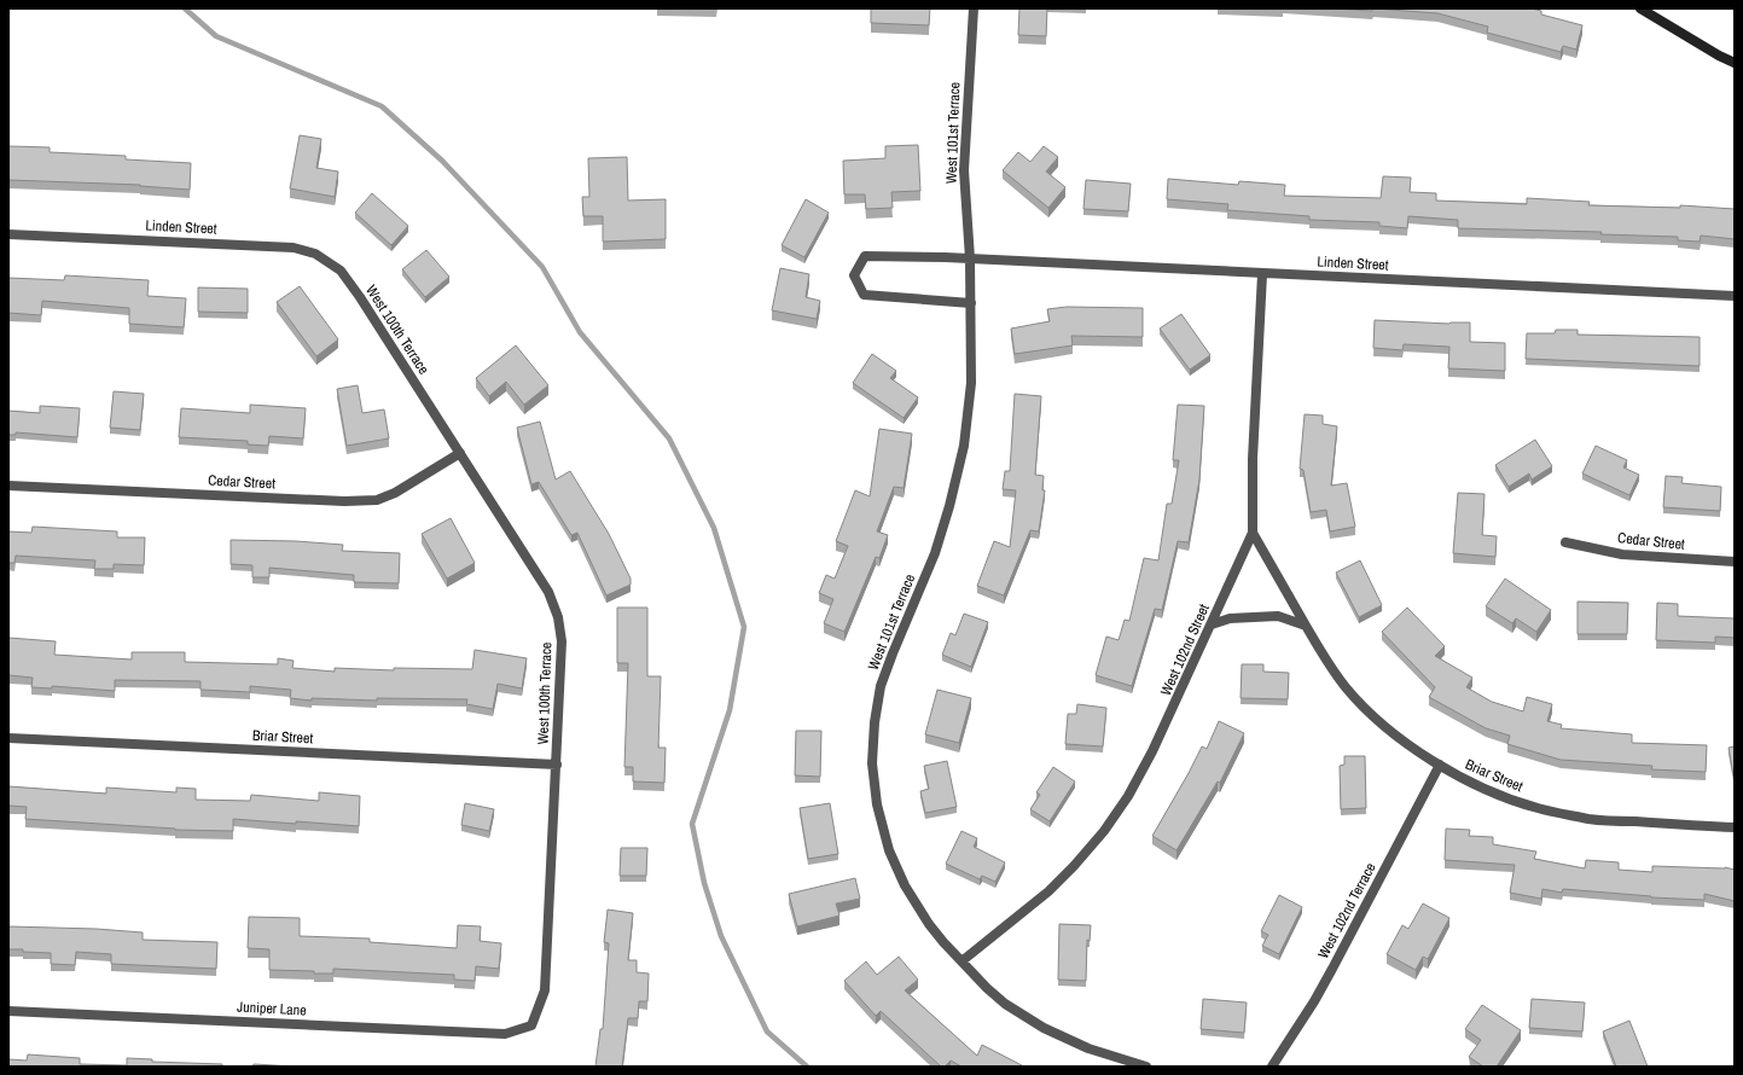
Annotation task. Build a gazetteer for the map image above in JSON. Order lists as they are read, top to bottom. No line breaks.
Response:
{"streets":{"street":["West 101st Terrace","Linden Street","West 100th Terrace","Cedar Street","West 102nd Street","Briar Street","West 102nd Terrace","Juniper Lane"]},"crossings":[["West 101st Terrace","Linden Street"],["West 101st Terrace","West 102nd Street"],["Linden Street","West 100th Terrace"],["Linden Street","West 102nd Street"],["West 100th Terrace","Cedar Street"],["West 100th Terrace","Briar Street"],["West 100th Terrace","Juniper Lane"],["West 102nd Street","Briar Street"],["Briar Street","West 102nd Terrace"]]}
